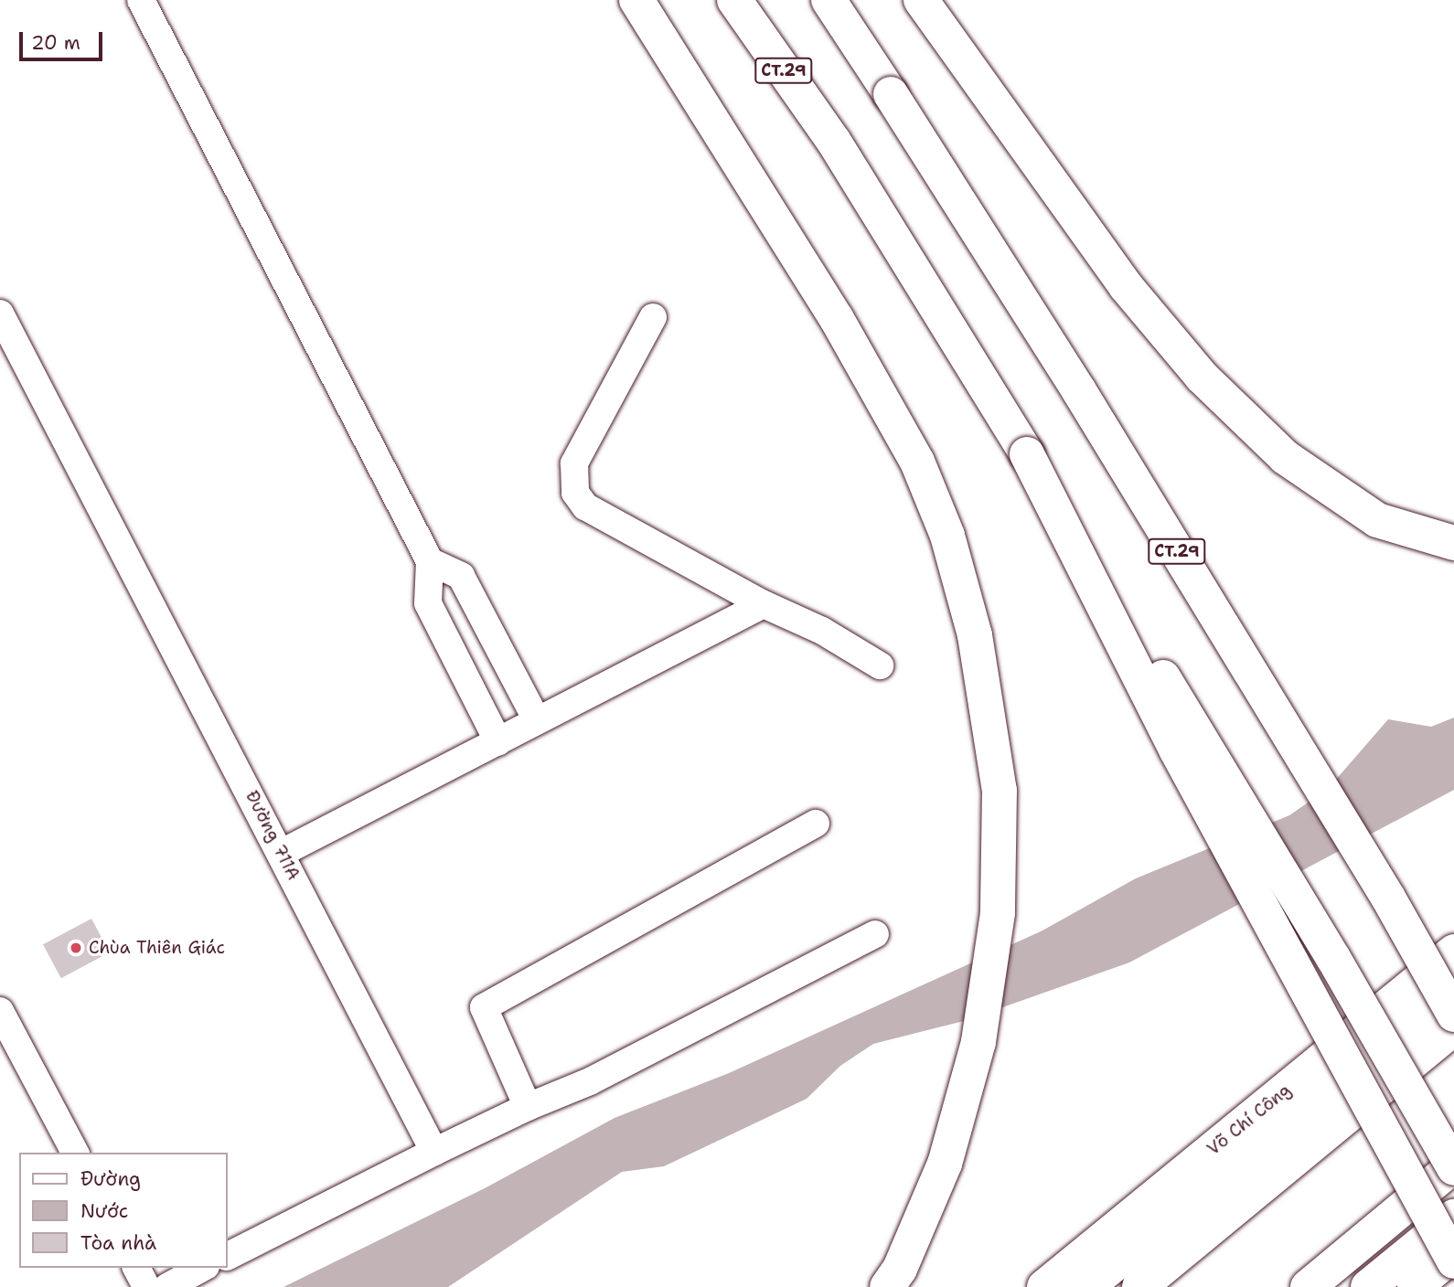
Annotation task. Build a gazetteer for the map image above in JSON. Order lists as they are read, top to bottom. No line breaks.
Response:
{"streets":{"main road":["CT.29","Võ Chí Công"],"street":["Đường 711A"]},"places":["Chùa Thiên Giác"],"legend":["Đường","Nước","Tòa nhà"],"scale_bar":"20 m"}
